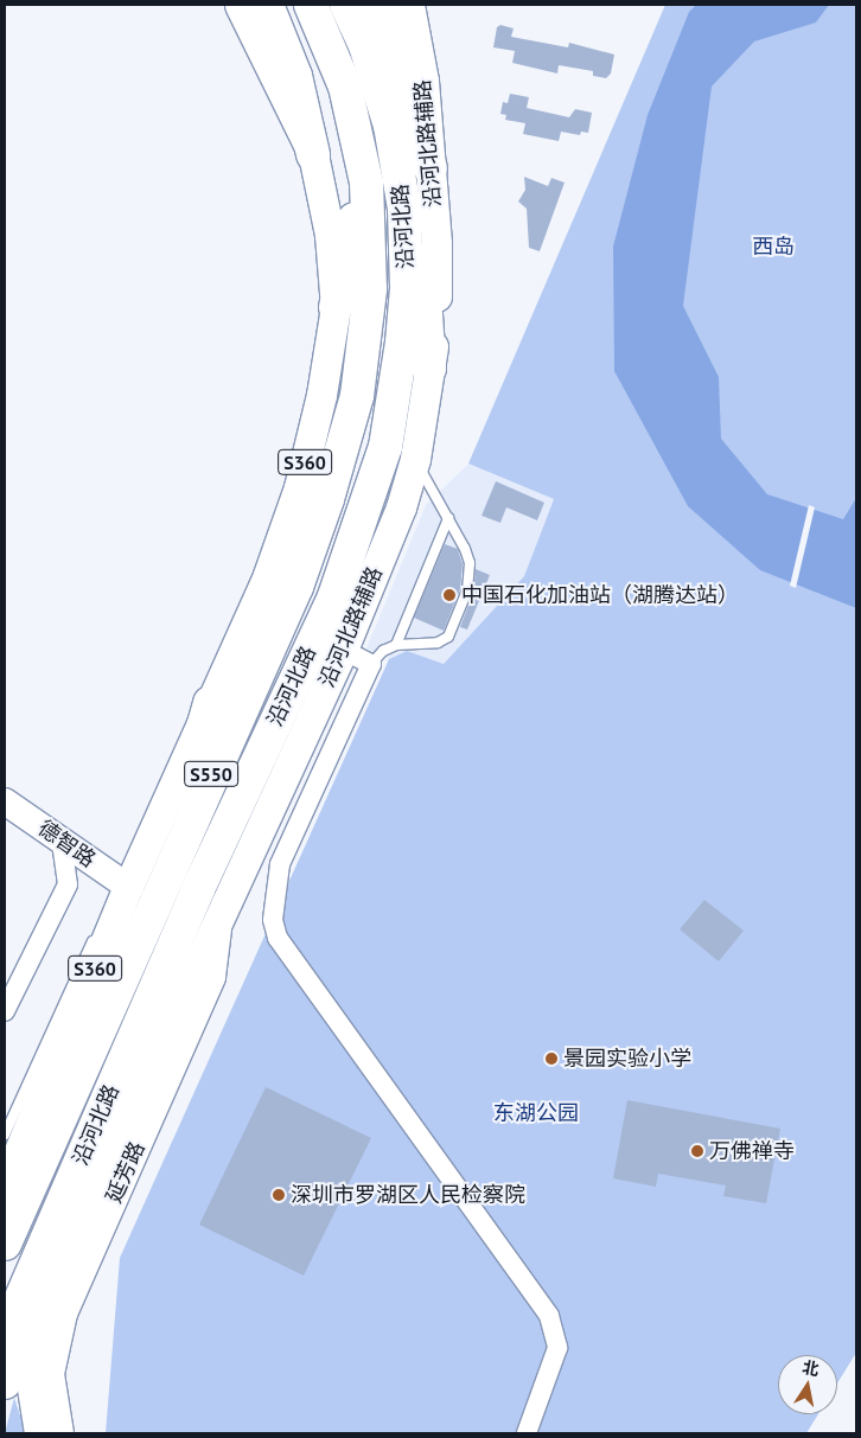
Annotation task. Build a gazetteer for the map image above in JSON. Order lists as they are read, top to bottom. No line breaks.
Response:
{"streets":{"highway":["沿河北路","S360","S550"],"main road":["沿河北路辅路"],"street":["德智路","延芳路"]},"crossings":[["沿河北路辅路","沿河北路"],["沿河北路辅路","S360"],["沿河北路辅路","延芳路"],["沿河北路","S360"],["沿河北路","德智路"],["S360","德智路"]],"parks":["西岛","东湖公园"],"places":["中国石化加油站（湖腾达站）","景园实验小学","万佛禅寺","深圳市罗湖区人民检察院"],"north":"top"}
